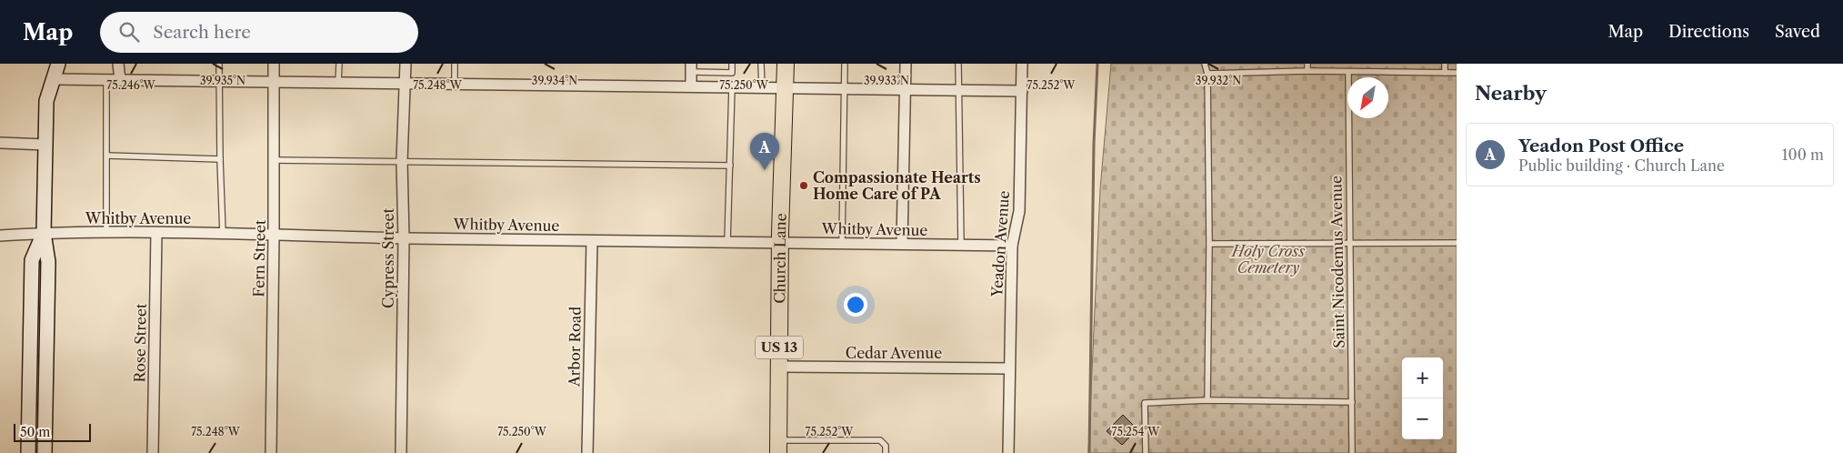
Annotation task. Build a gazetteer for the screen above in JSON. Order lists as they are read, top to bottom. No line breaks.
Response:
{"streets":{"main road":["Church Lane","US 13"],"street":["Whitby Avenue","Yeadon Avenue","Fern Street","Cypress Street","Rose Street","Arbor Road","Cedar Avenue"],"lane":["Saint Nicodemus Avenue"]},"crossings":[["Whitby Avenue","Yeadon Avenue"],["Whitby Avenue","Fern Street"],["Whitby Avenue","Cypress Street"],["Whitby Avenue","Church Lane"],["Whitby Avenue","Rose Street"],["Whitby Avenue","Arbor Road"],["Yeadon Avenue","Cedar Avenue"],["Church Lane","Cedar Avenue"]],"parks":["Holy Cross Cemetery"],"places":["Compassionate Hearts Home Care of PA"],"scale_bar":"50 m","north":"bottom left","page":{"header":"Map","search":"Search here","nav":["Map","Directions","Saved"],"heading":"Nearby","list":[{"mark":"A","name":"Yeadon Post Office","note":"Public building · Church Lane","value":"100 m"}],"pins":"A","map_buttons":["+","−"],"scale":"50 m"},"coordinates":["39.935°N","39.934°N","39.933°N","39.932°N","75.246°W","75.248°W","75.250°W","75.252°W","75.254°W"]}
